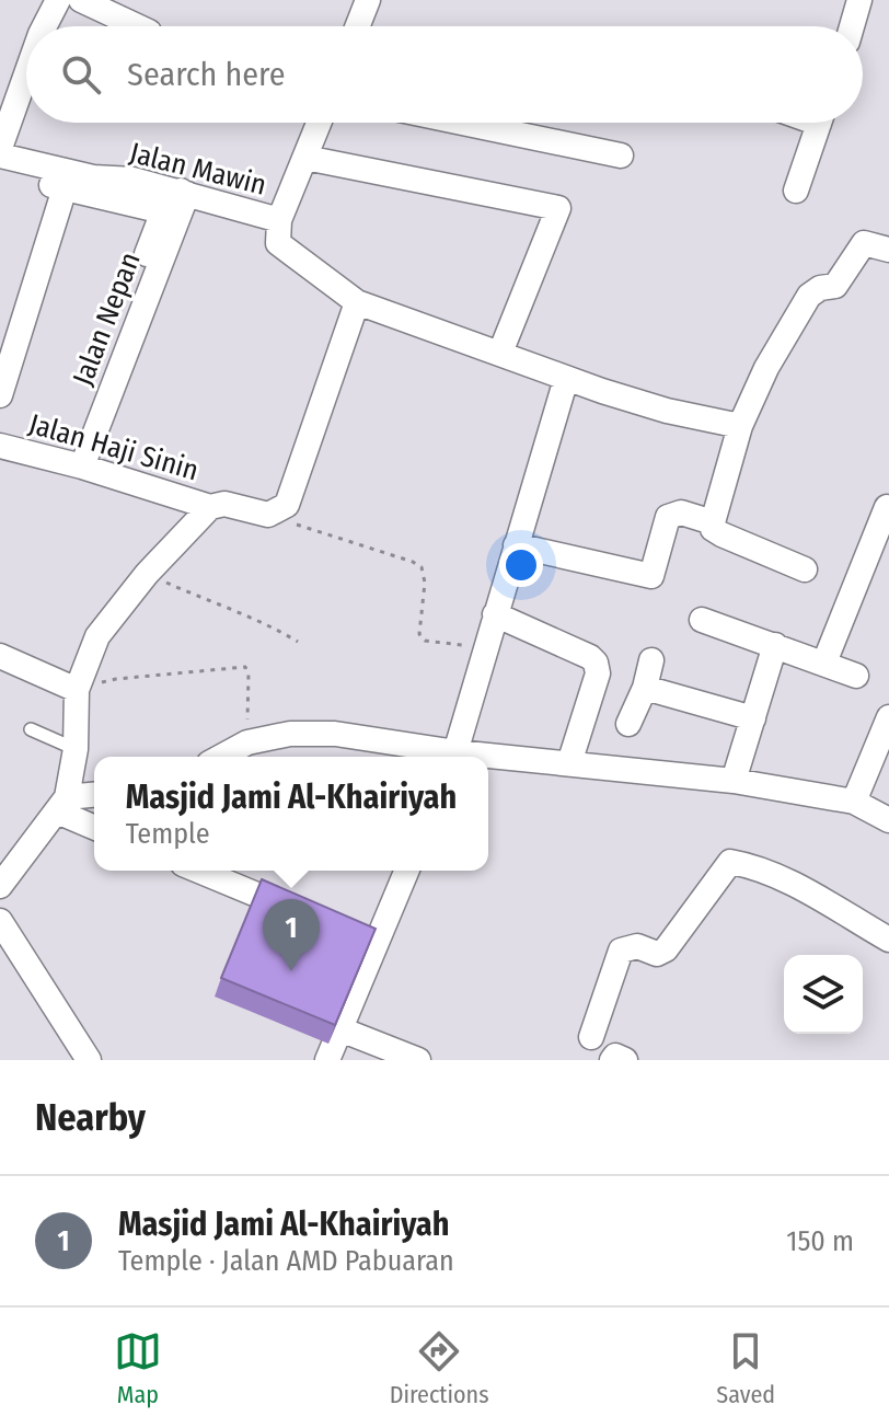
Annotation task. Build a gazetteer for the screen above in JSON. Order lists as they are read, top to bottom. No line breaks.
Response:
{"streets":{"street":["Jalan Mawin","Jalan Nepan","Jalan Haji Sinin"]},"crossings":[["Jalan Mawin","Jalan Nepan"],["Jalan Nepan","Jalan Haji Sinin"]],"page":{"search":"Search here","popup":["Masjid Jami Al-Khairiyah","Temple"],"pins":"1","heading":"Nearby","list":[{"mark":"1","name":"Masjid Jami Al-Khairiyah","note":"Temple · Jalan AMD Pabuaran","value":"150 m"}],"nav":["Map","Directions","Saved"]}}
